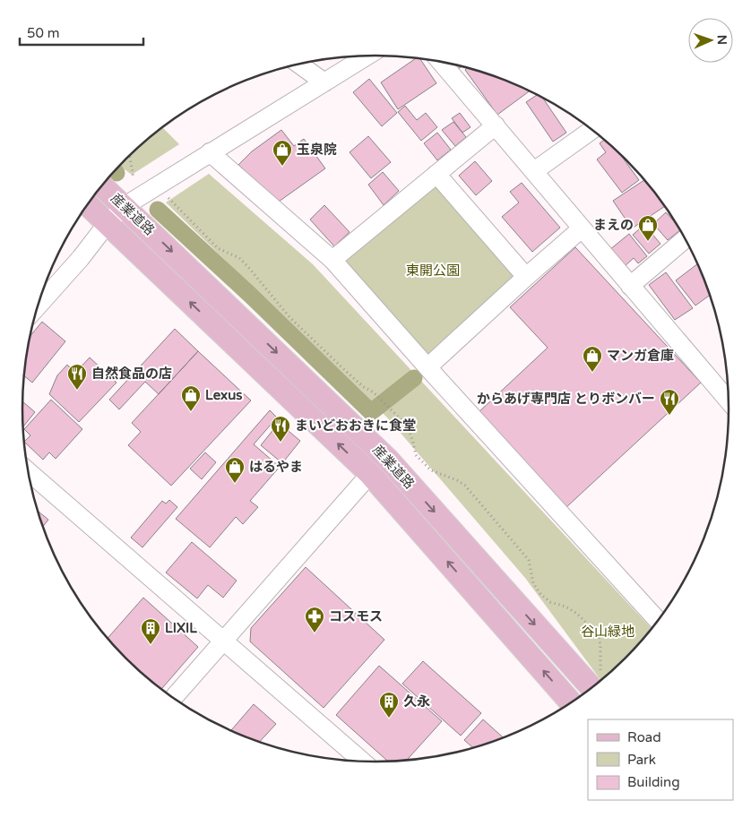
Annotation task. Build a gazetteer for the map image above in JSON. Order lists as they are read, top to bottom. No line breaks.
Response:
{"streets":{"main road":["産業道路"]},"parks":["東開公園","谷山緑地"],"places":{"shop":["玉泉院","まえの","マンガ倉庫","Lexus","はるやま"],"restaurant":["自然食品の店","からあげ専門店 とりボンバー","まいどおおきに食堂"],"pharmacy":["コスモス"],"building":["LIXIL","久永"]},"legend":["Road","Park","Building"],"scale_bar":"50 m","north":"right"}
